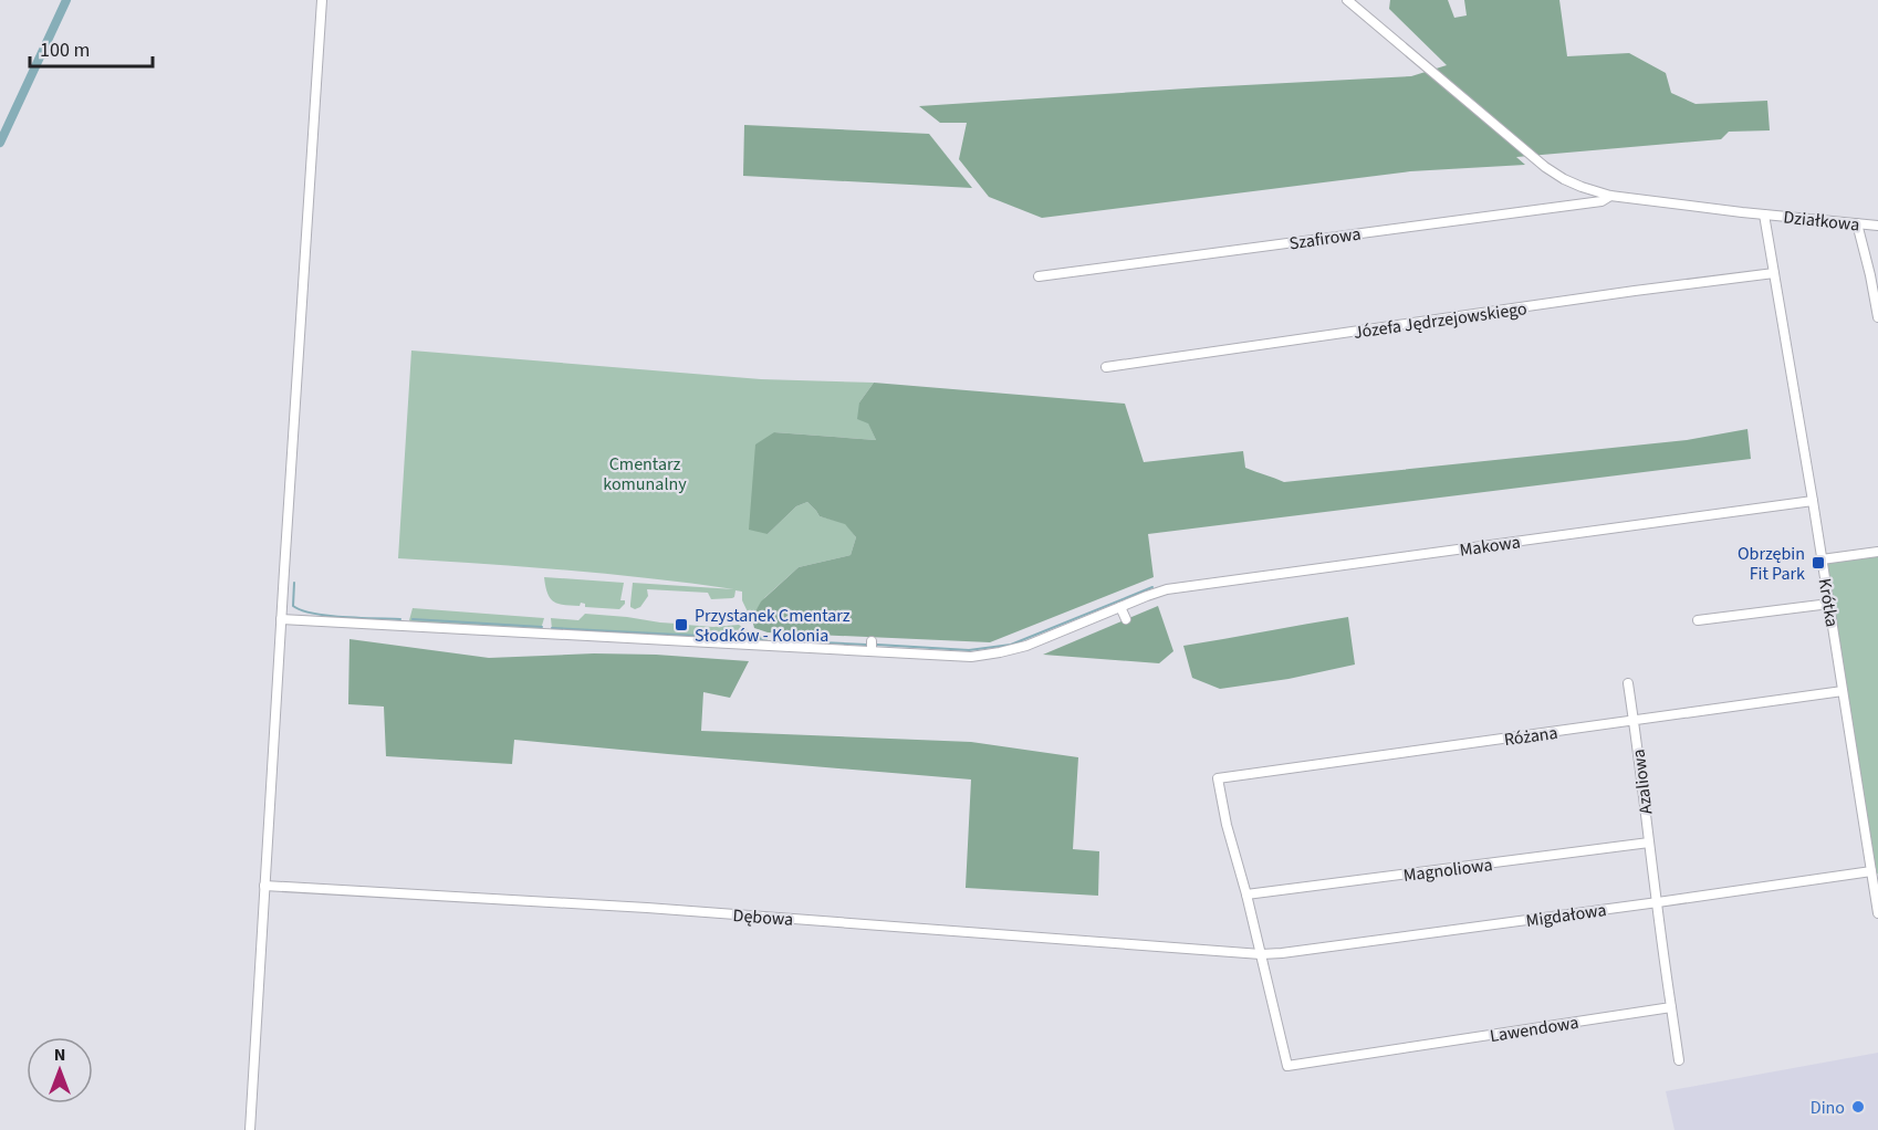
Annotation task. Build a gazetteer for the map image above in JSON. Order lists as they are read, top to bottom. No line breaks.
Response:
{"streets":{"street":["Działkowa","Szafirowa","Józefa Jędrzejowskiego","Makowa","Krótka","Różana","Azaliowa","Magnoliowa","Migdałowa","Dębowa","Lawendowa"]},"crossings":[["Działkowa","Szafirowa"],["Działkowa","Krótka"],["Józefa Jędrzejowskiego","Krótka"],["Makowa","Krótka"],["Krótka","Różana"],["Krótka","Migdałowa"],["Różana","Azaliowa"],["Różana","Magnoliowa"],["Azaliowa","Magnoliowa"],["Azaliowa","Migdałowa"],["Migdałowa","Dębowa"],["Migdałowa","Lawendowa"],["Dębowa","Lawendowa"]],"parks":["Cmentarz komunalny"],"places":{"transit":["Obrzębin Fit Park","Przystanek Cmentarz Słodków - Kolonia"],"other":["Dino"]},"scale_bar":"100 m","north":"top"}
